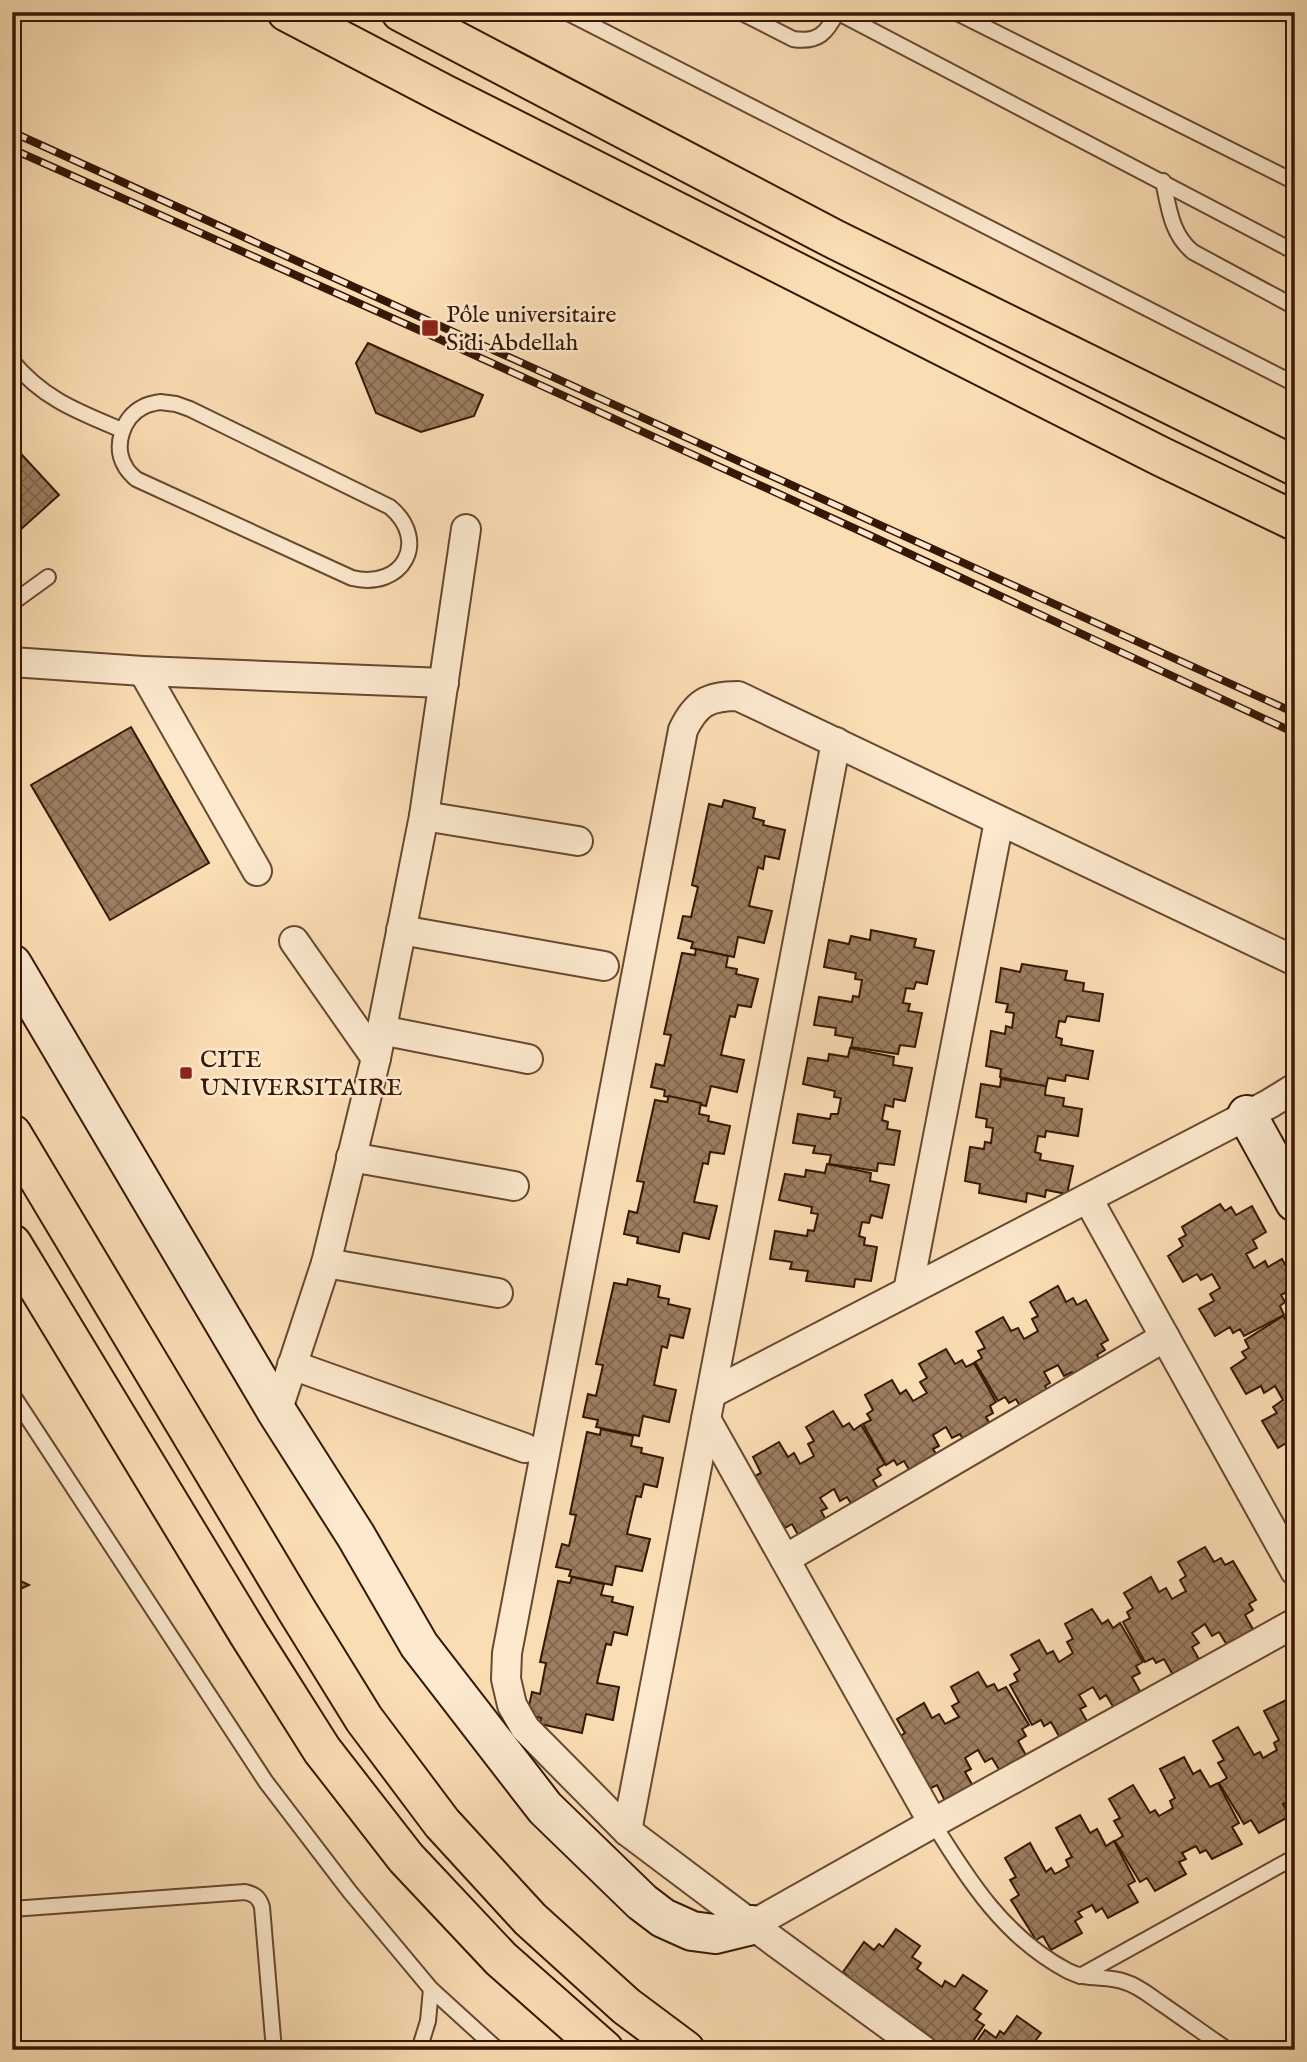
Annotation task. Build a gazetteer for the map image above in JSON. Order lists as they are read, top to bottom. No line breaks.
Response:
{"places":{"transit":["Pôle universitaire Sidi Abdellah","CITE UNIVERSITAIRE"]}}
